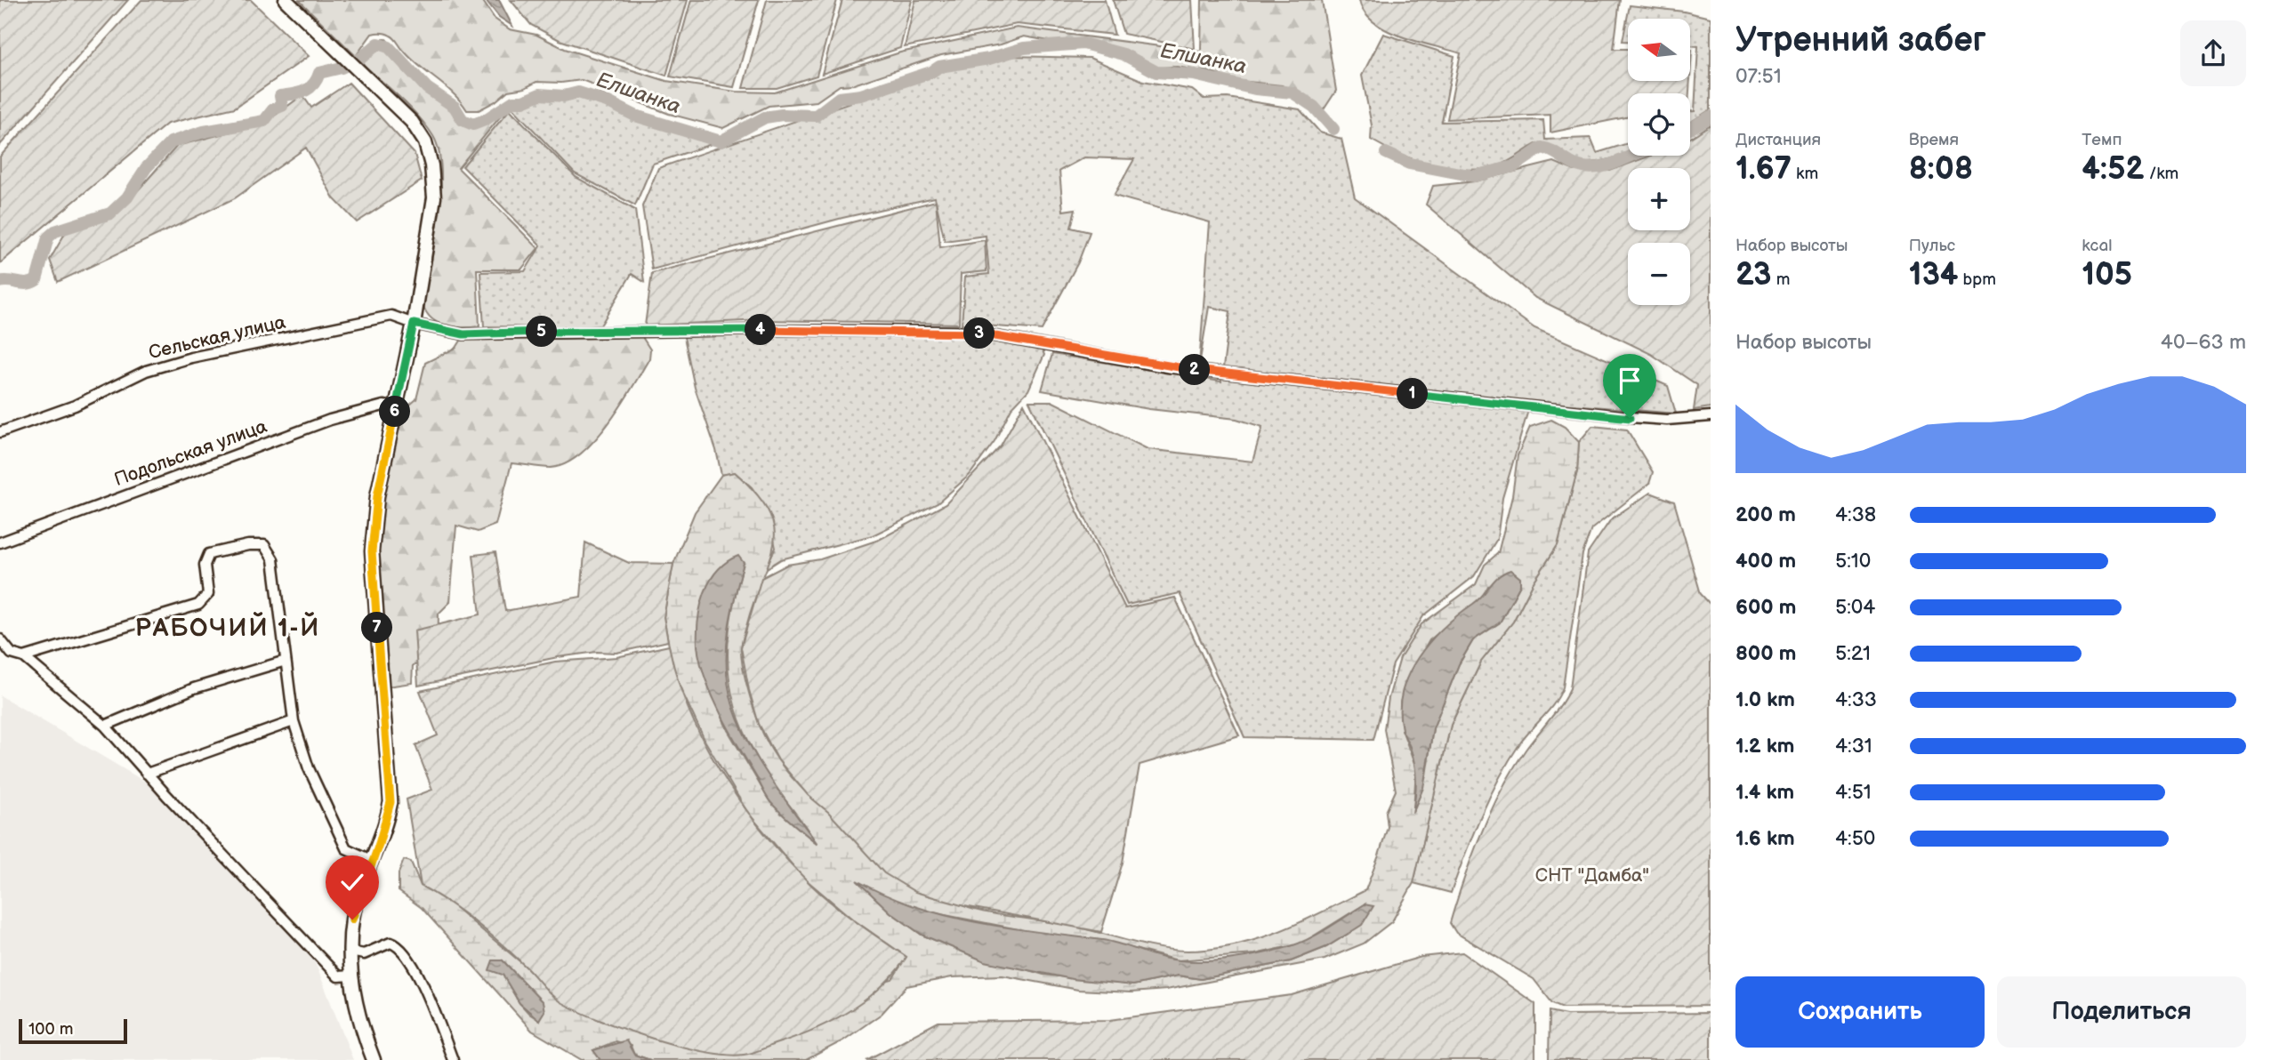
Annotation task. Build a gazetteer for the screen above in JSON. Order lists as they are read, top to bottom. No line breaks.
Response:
{"streets":{"street":["Сельская улица","Подольская улица"]},"districts":["РАБОЧИЙ 1‑Й"],"water":["Елшанка"],"parks":["СНТ \"Дамба\""],"scale_bar":"100 m","north":"left","page":{"heading":["Утренний забег","07:51"],"map_buttons":["+","−"],"stats":[["Дистанция","1.67 km"],["Время","8:08"],["Темп","4:52 /km"],["Набор высоты","23 m"],["Пульс","134 bpm"],["kcal","105"]],"pins":["4","5","3","2","1","6","7"],"chart":["Набор высоты","40–63 m"],"list":[{"name":"200 m","note":"4:38"},{"name":"400 m","note":"5:10"},{"name":"600 m","note":"5:04"},{"name":"800 m","note":"5:21"},{"name":"1.0 km","note":"4:33"},{"name":"1.2 km","note":"4:31"},{"name":"1.4 km","note":"4:51"},{"name":"1.6 km","note":"4:50"}],"buttons":["Сохранить","Поделиться"],"scale":"100 m"}}
